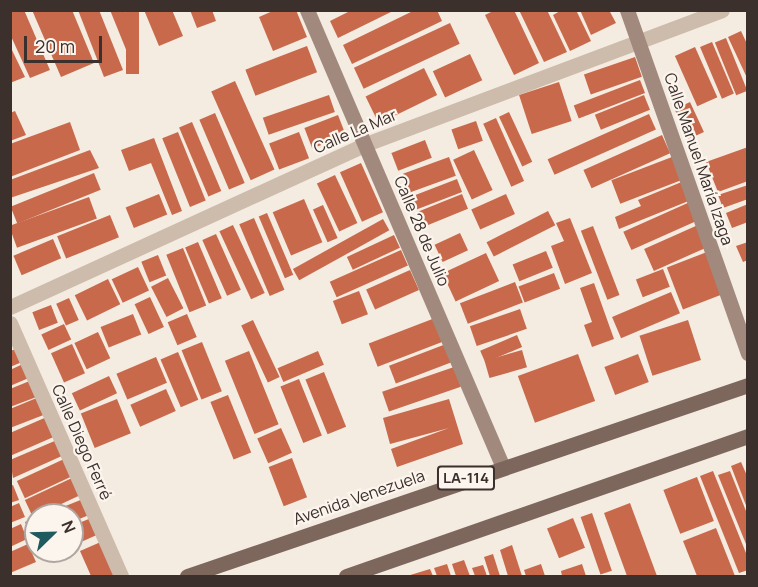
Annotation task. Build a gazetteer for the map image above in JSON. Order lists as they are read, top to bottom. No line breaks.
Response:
{"streets":{"main road":["LA-114","Avenida Venezuela"],"street":["Calle La Mar","Calle Manuel María Izaga","Calle 28 de Julio","Calle Diego Ferré"]},"crossings":[["Calle La Mar","Calle Manuel María Izaga"],["Calle La Mar","Calle 28 de Julio"],["Calle 28 de Julio","Avenida Venezuela"]],"scale_bar":"20 m","north":"top right"}
